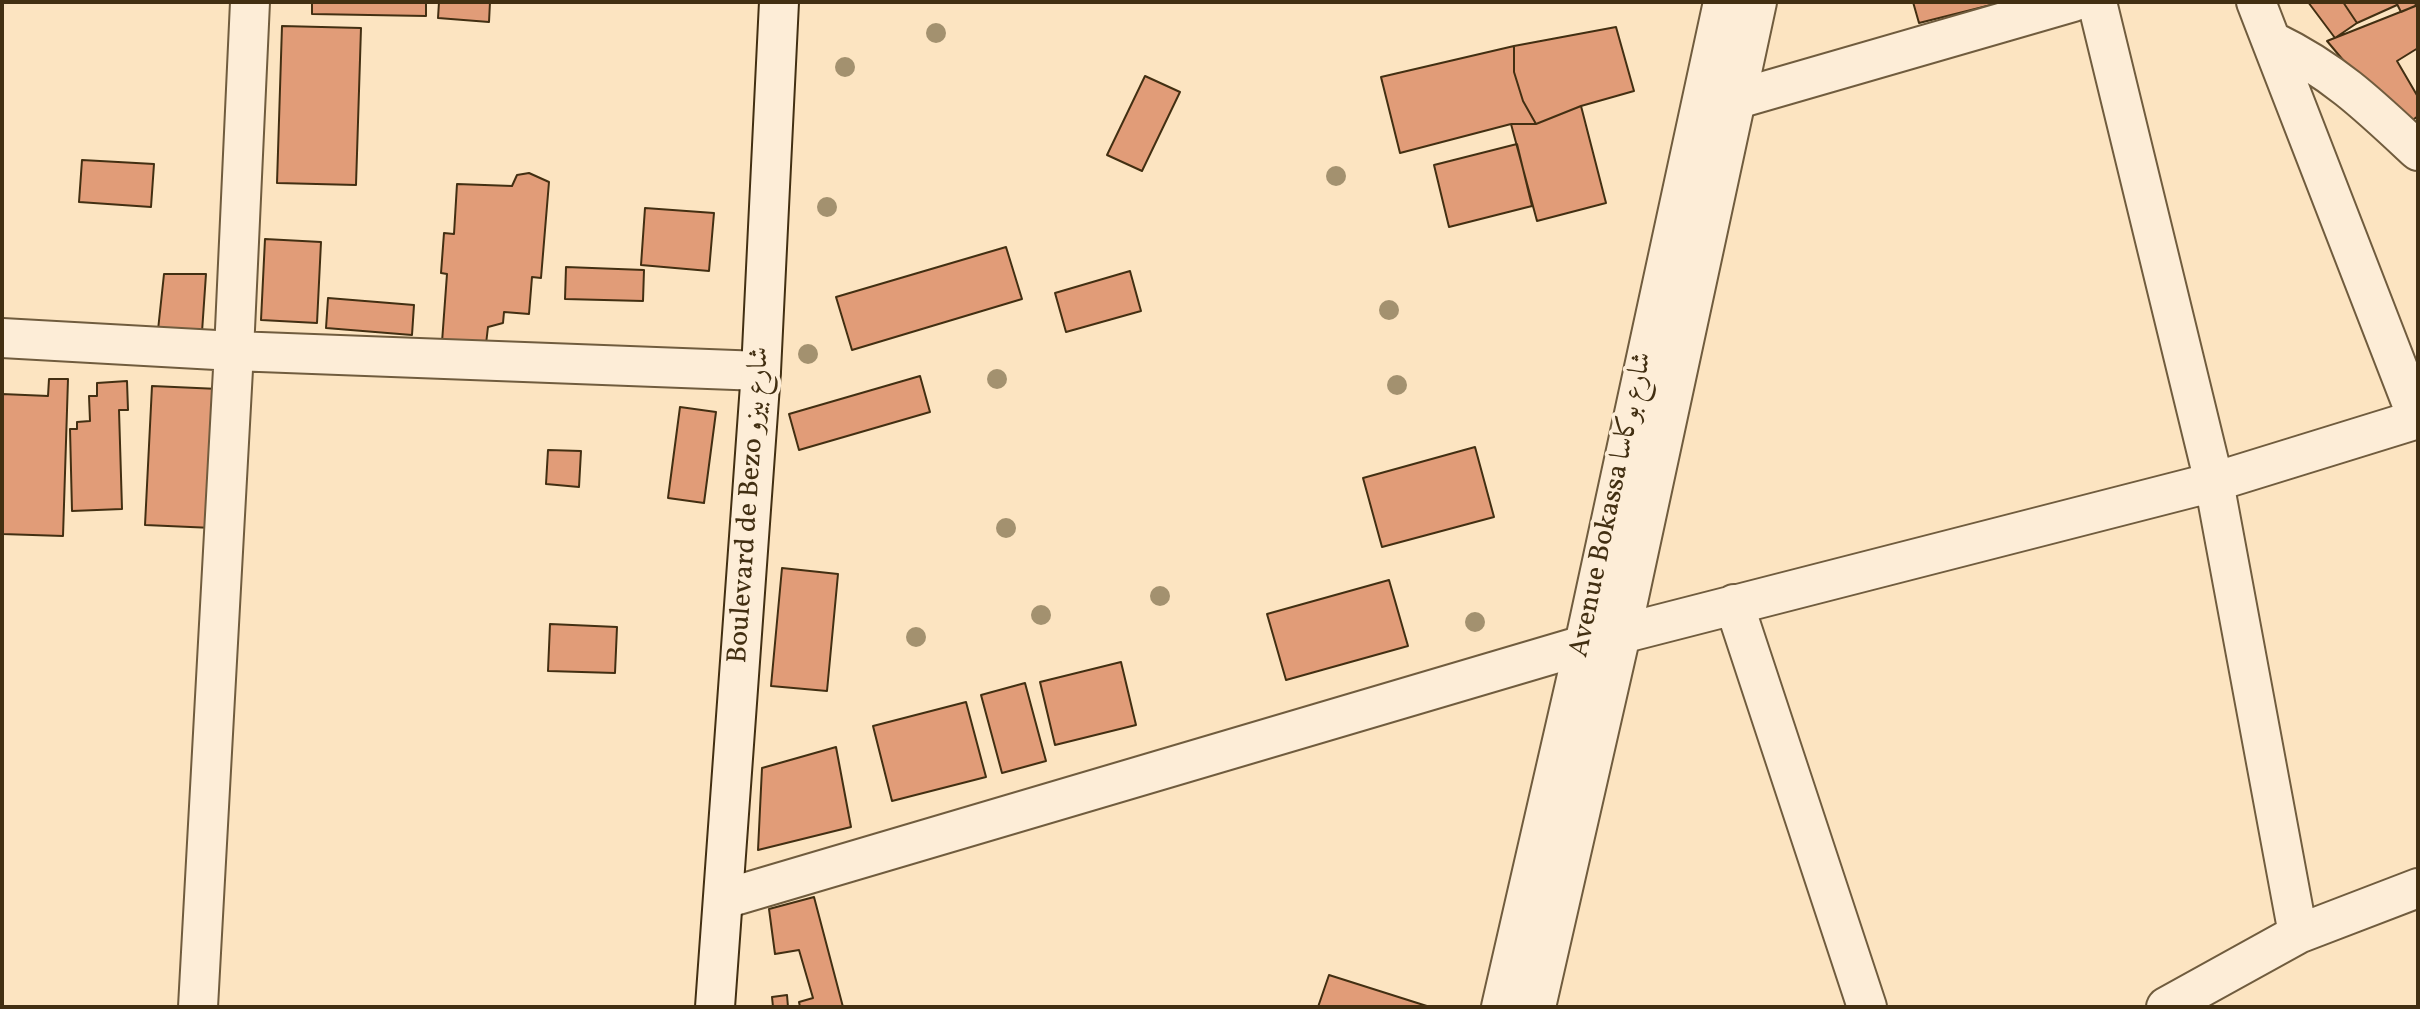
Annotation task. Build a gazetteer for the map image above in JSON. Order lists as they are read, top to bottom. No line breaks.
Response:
{"streets":{"street":["Boulevard de Bezo شارع بيزو","Avenue Bokassa شارع بوكاسا"]}}
